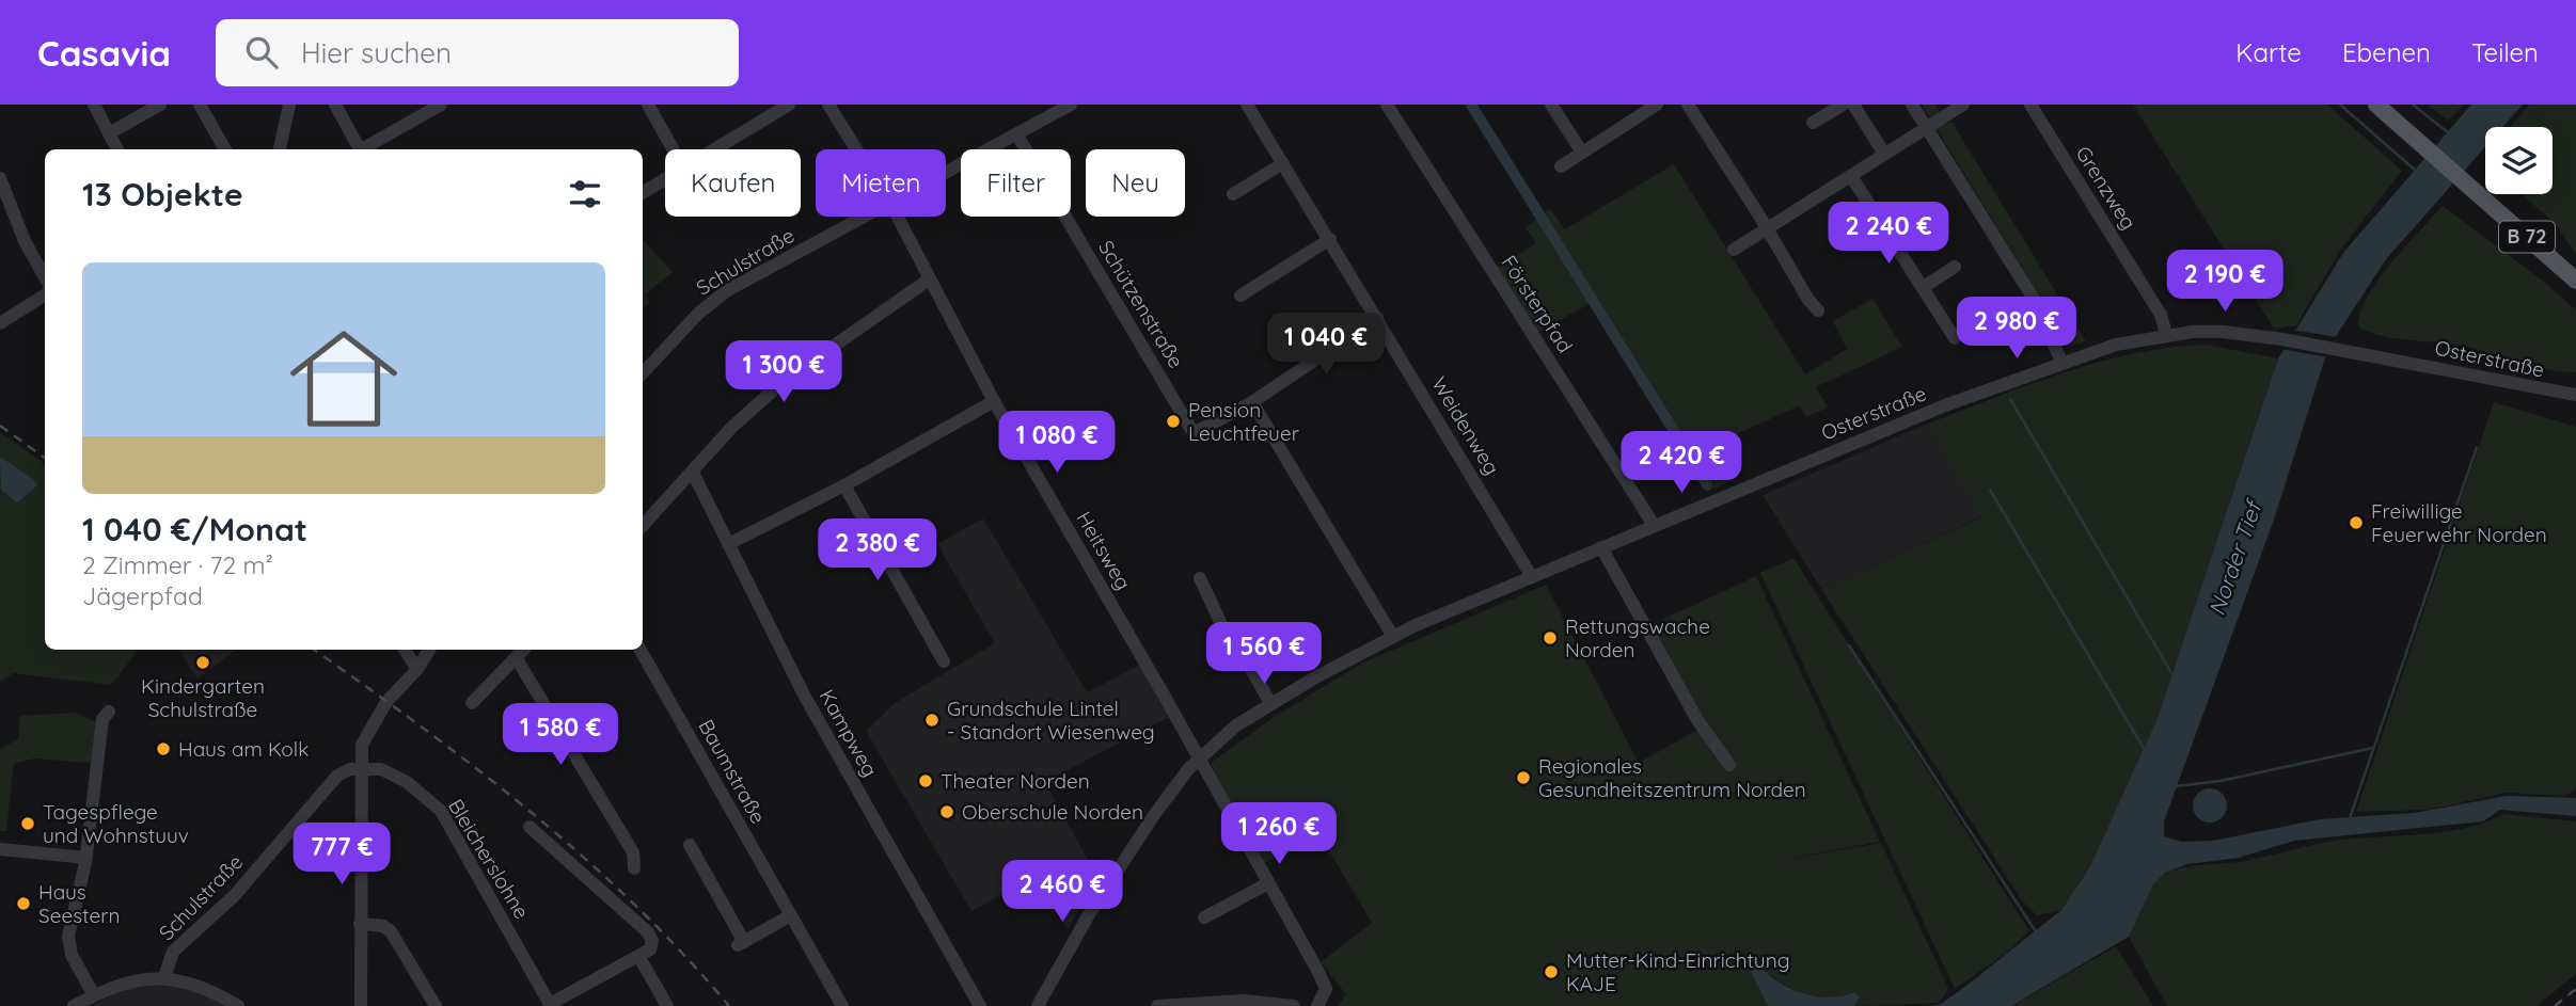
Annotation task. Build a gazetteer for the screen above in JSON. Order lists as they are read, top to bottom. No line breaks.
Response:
{"streets":{"main road":["B 72"],"street":["Grenzweg","Schulstraße","Schützenstraße","Försterpfad","Osterstraße","Weidenweg","Heitsweg","Kampweg","Baumstraße","Bleicherslohne"]},"crossings":[["Grenzweg","Osterstraße"],["Schulstraße","Schützenstraße"],["Schulstraße","Bleicherslohne"],["Försterpfad","Osterstraße"],["Osterstraße","Weidenweg"],["Osterstraße","Heitsweg"]],"water":["Norder Tief"],"places":["Pension Leuchtfeuer","Freiwillige Feuerwehr Norden","Rettungswache Norden","Kindergarten Schulstraße","Grundschule Lintel - Standort Wiesenweg","Haus am Kolk","Regionales Gesundheitszentrum Norden","Theater Norden","Oberschule Norden","Tagespflege und Wohnstuuv","Haus Seestern","Mutter-Kind-Einrichtung KAJE"],"page":{"header":"Casavia","search":"Hier suchen","nav":["Karte","Ebenen","Teilen"],"chip":["Kaufen","Mieten","Filter","Neu"],"heading":"13 Objekte","price":["2 240 €","2 190 €","2 980 €","1 040 €","1 300 €","1 080 €","2 420 €","2 380 €","1 560 €","1 580 €","1 260 €","777 €","2 460 €"],"list":[{"name":"1 040 €/Monat","note":"2 Zimmer · 72 m² · Jägerpfad"}]}}
